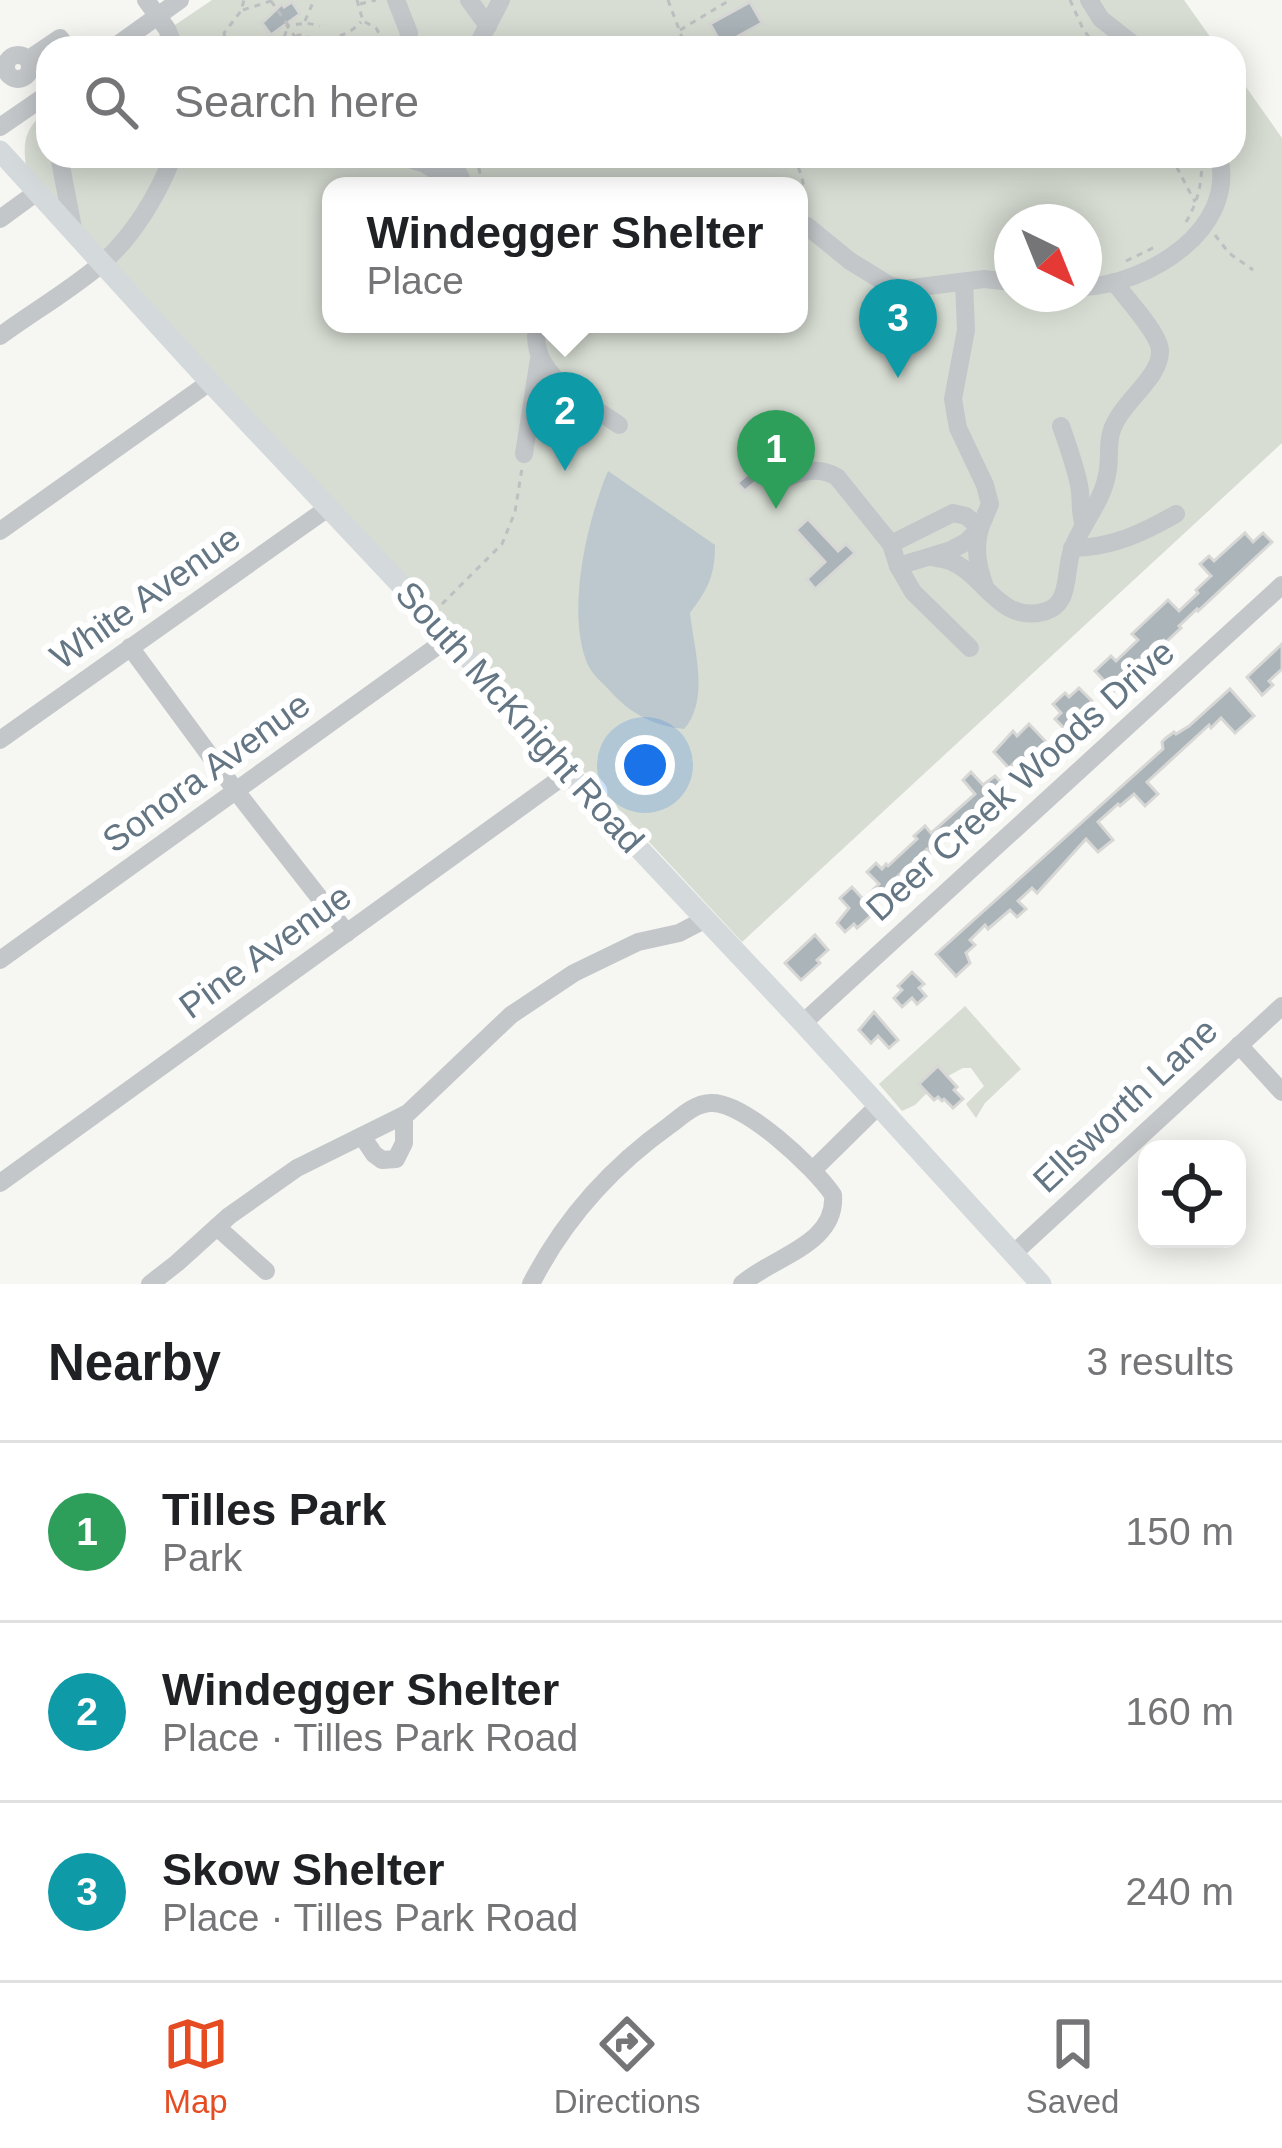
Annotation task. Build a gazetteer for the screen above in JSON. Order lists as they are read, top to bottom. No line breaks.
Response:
{"streets":{"main road":["South McKnight Road"],"street":["White Avenue","Sonora Avenue","Deer Creek Woods Drive","Pine Avenue","Ellsworth Lane"]},"crossings":[["White Avenue","South McKnight Road"],["South McKnight Road","Sonora Avenue"],["South McKnight Road","Deer Creek Woods Drive"],["South McKnight Road","Pine Avenue"],["South McKnight Road","Ellsworth Lane"]],"north":"bottom right","page":{"search":"Search here","popup":["Windegger Shelter","Place"],"pins":["3","2","1"],"heading":["Nearby","3 results"],"list":[{"mark":"1","name":"Tilles Park","note":"Park","value":"150 m"},{"mark":"2","name":"Windegger Shelter","note":"Place · Tilles Park Road","value":"160 m"},{"mark":"3","name":"Skow Shelter","note":"Place · Tilles Park Road","value":"240 m"}],"nav":["Map","Directions","Saved"]}}
